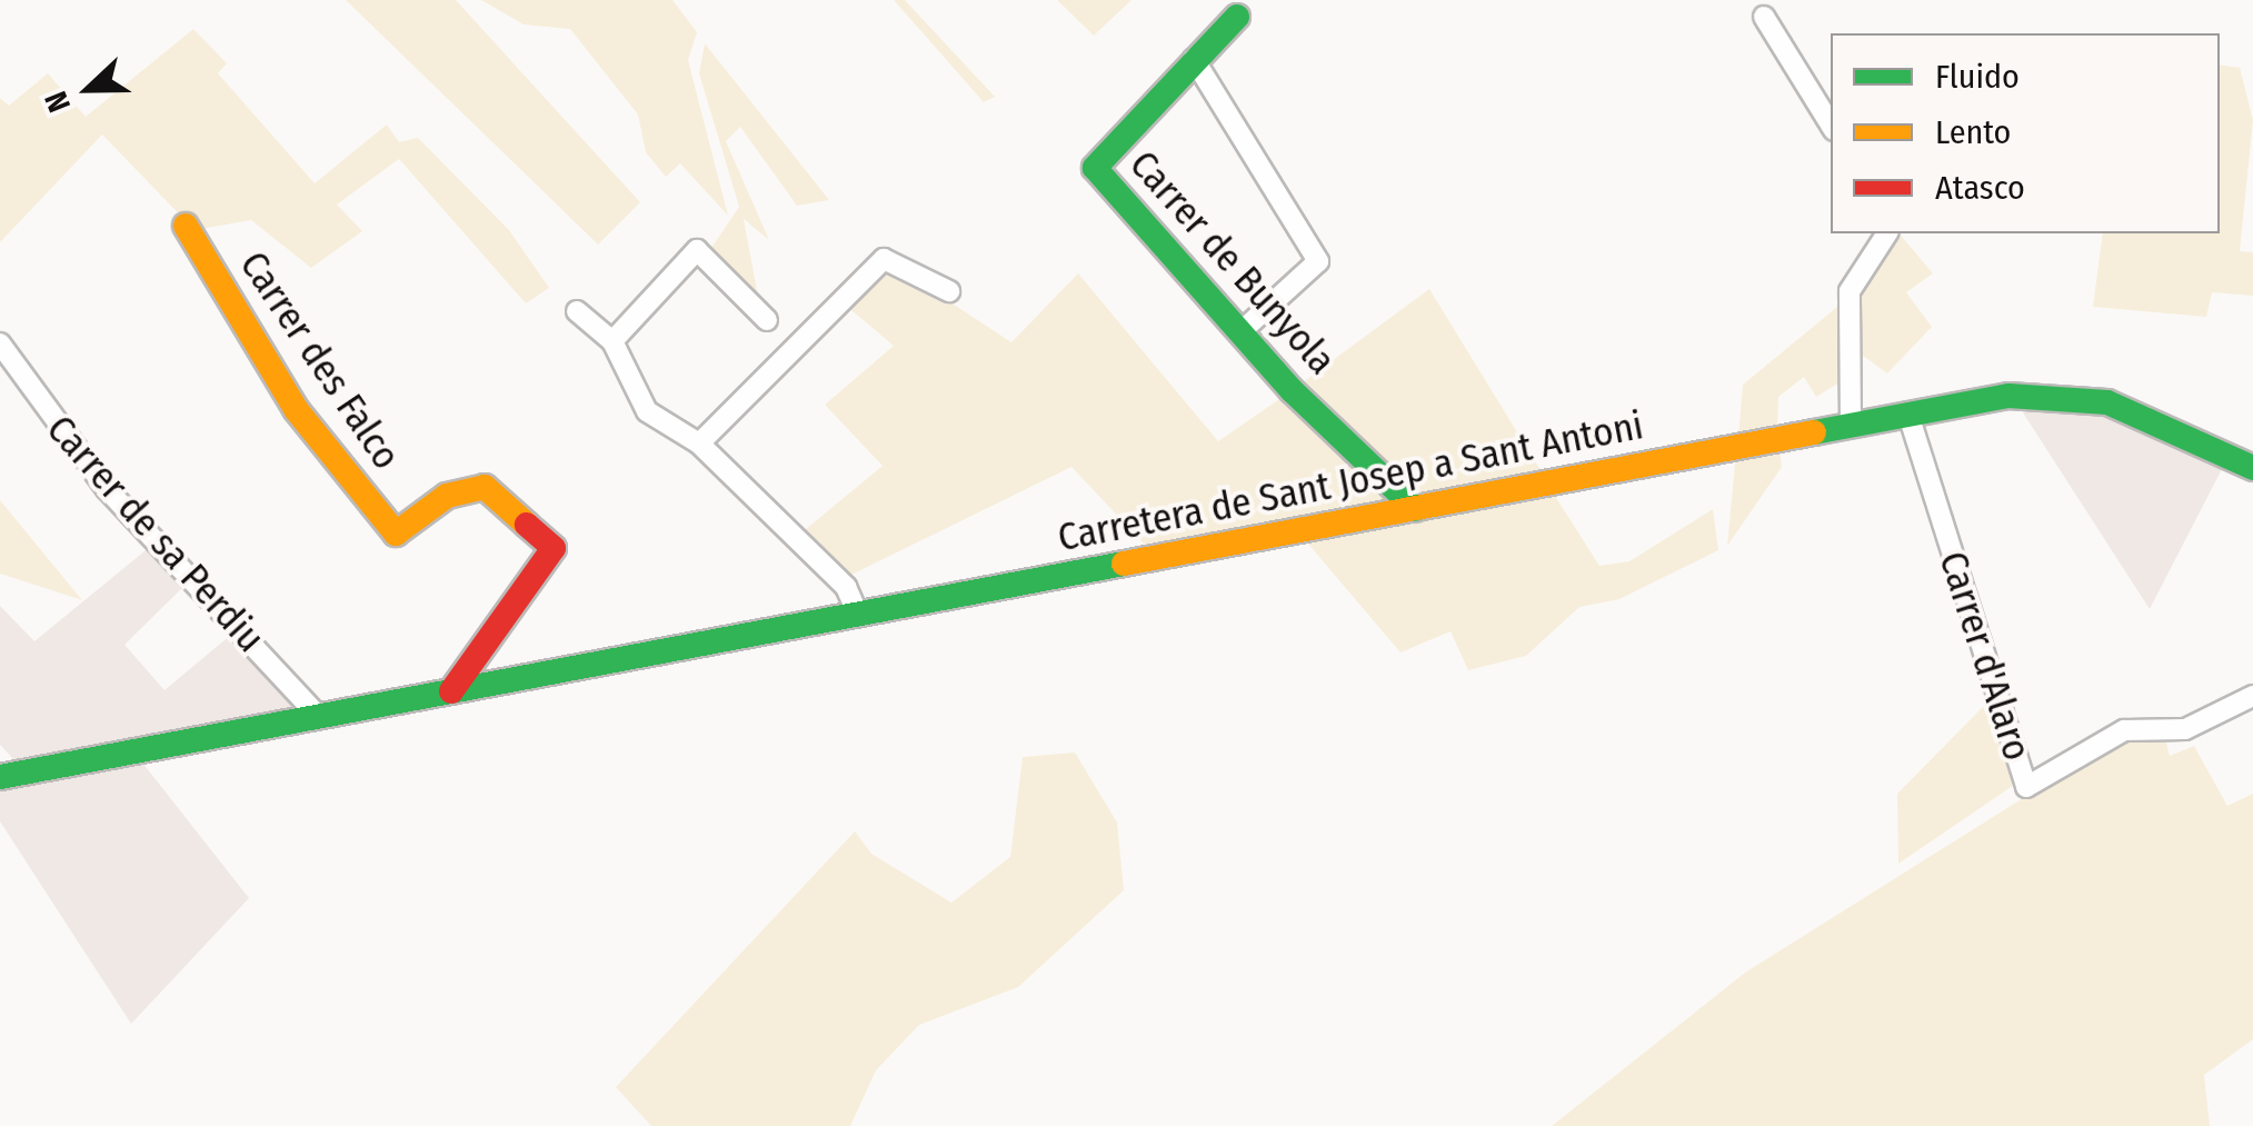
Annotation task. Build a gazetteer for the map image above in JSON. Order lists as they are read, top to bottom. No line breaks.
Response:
{"streets":{"main road":["Carrer de Bunyola","Carrer des Falco","Carretera de Sant Josep a Sant Antoni"],"street":["Carrer de sa Perdiu","Carrer d'Alaro"]},"crossings":[["Carrer de Bunyola","Carretera de Sant Josep a Sant Antoni"],["Carrer des Falco","Carretera de Sant Josep a Sant Antoni"],["Carretera de Sant Josep a Sant Antoni","Carrer de sa Perdiu"],["Carretera de Sant Josep a Sant Antoni","Carrer d'Alaro"]],"legend":["Fluido","Lento","Atasco"],"north":"left"}
